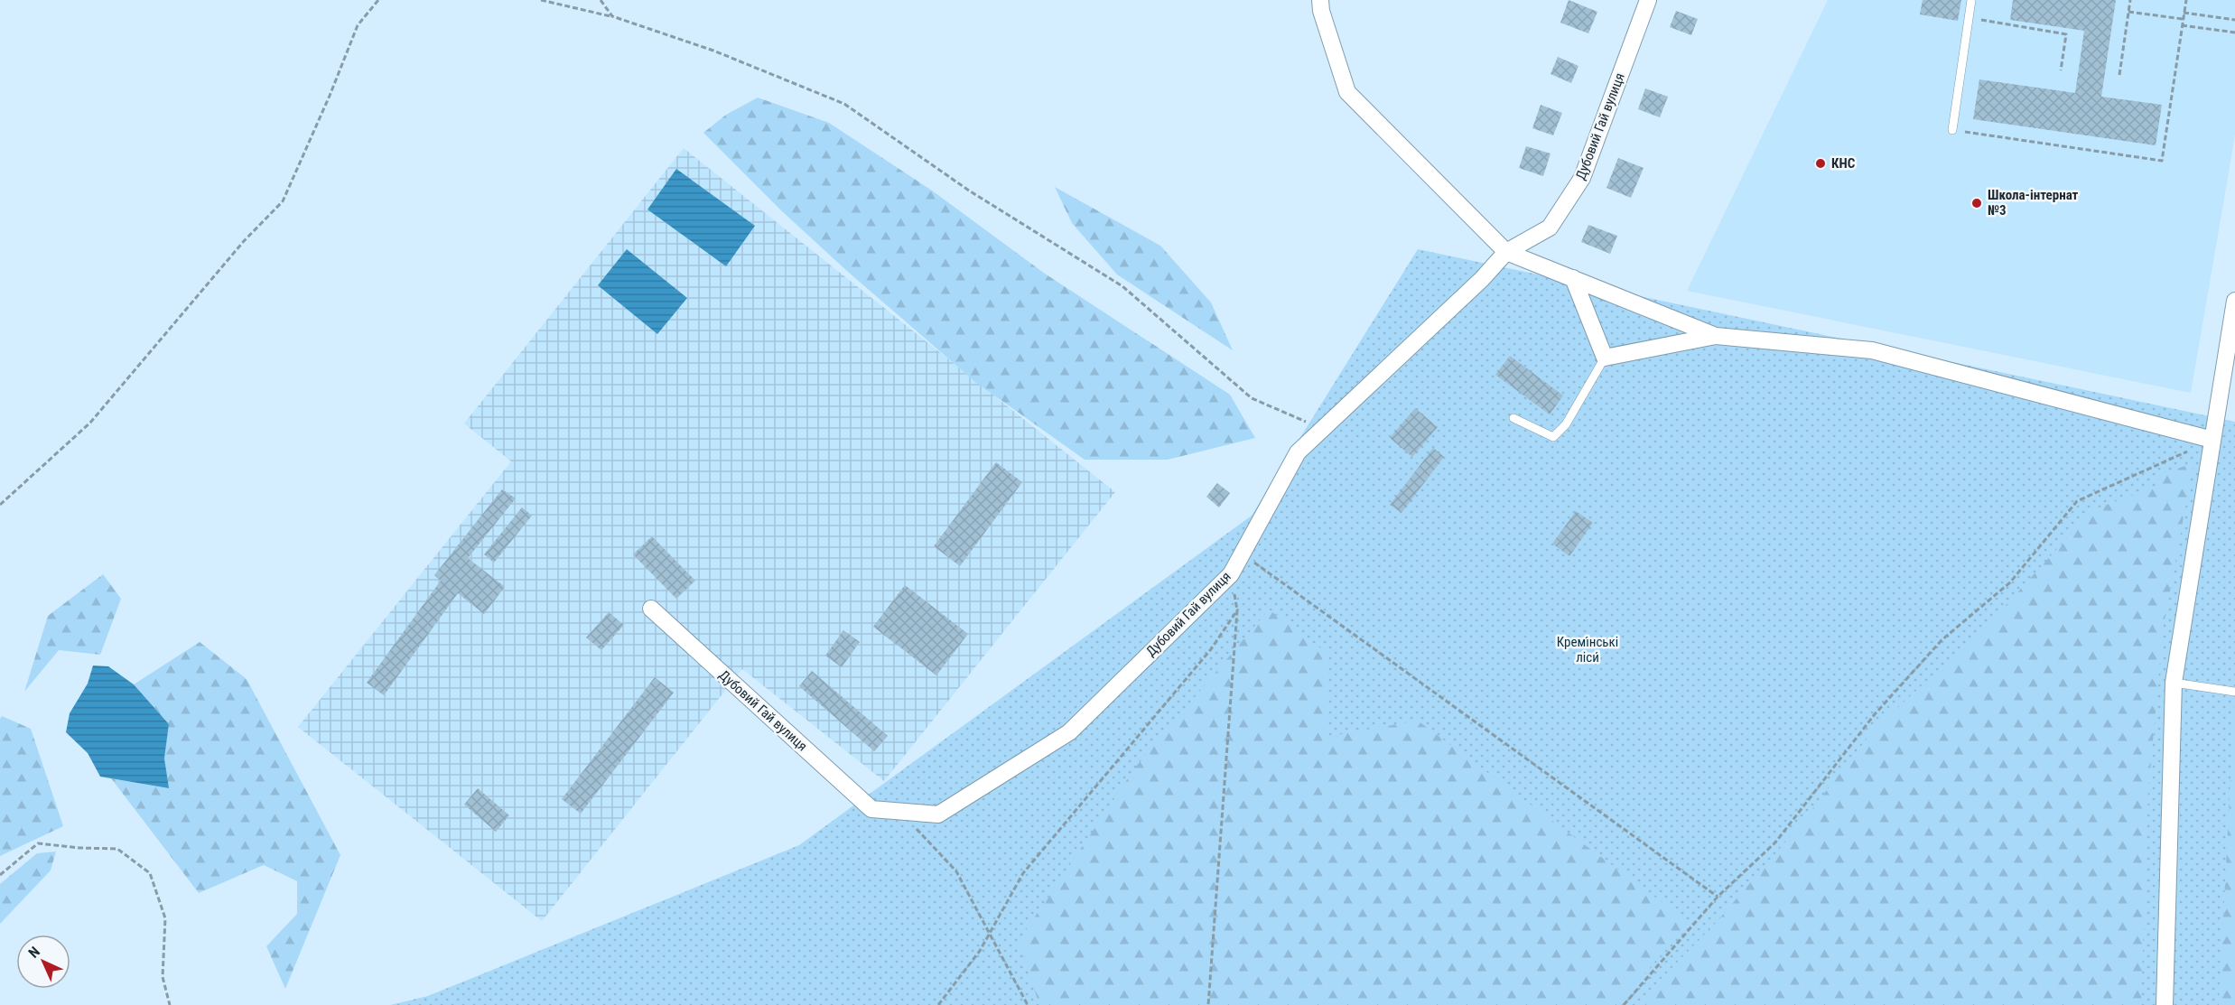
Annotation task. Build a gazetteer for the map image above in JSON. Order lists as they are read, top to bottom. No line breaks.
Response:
{"streets":{"street":["Дубовий Гай вулиця"]},"parks":["Кремі́нські ліси́"],"places":["КНС","Школа-інтернат №3"],"north":"top left"}
